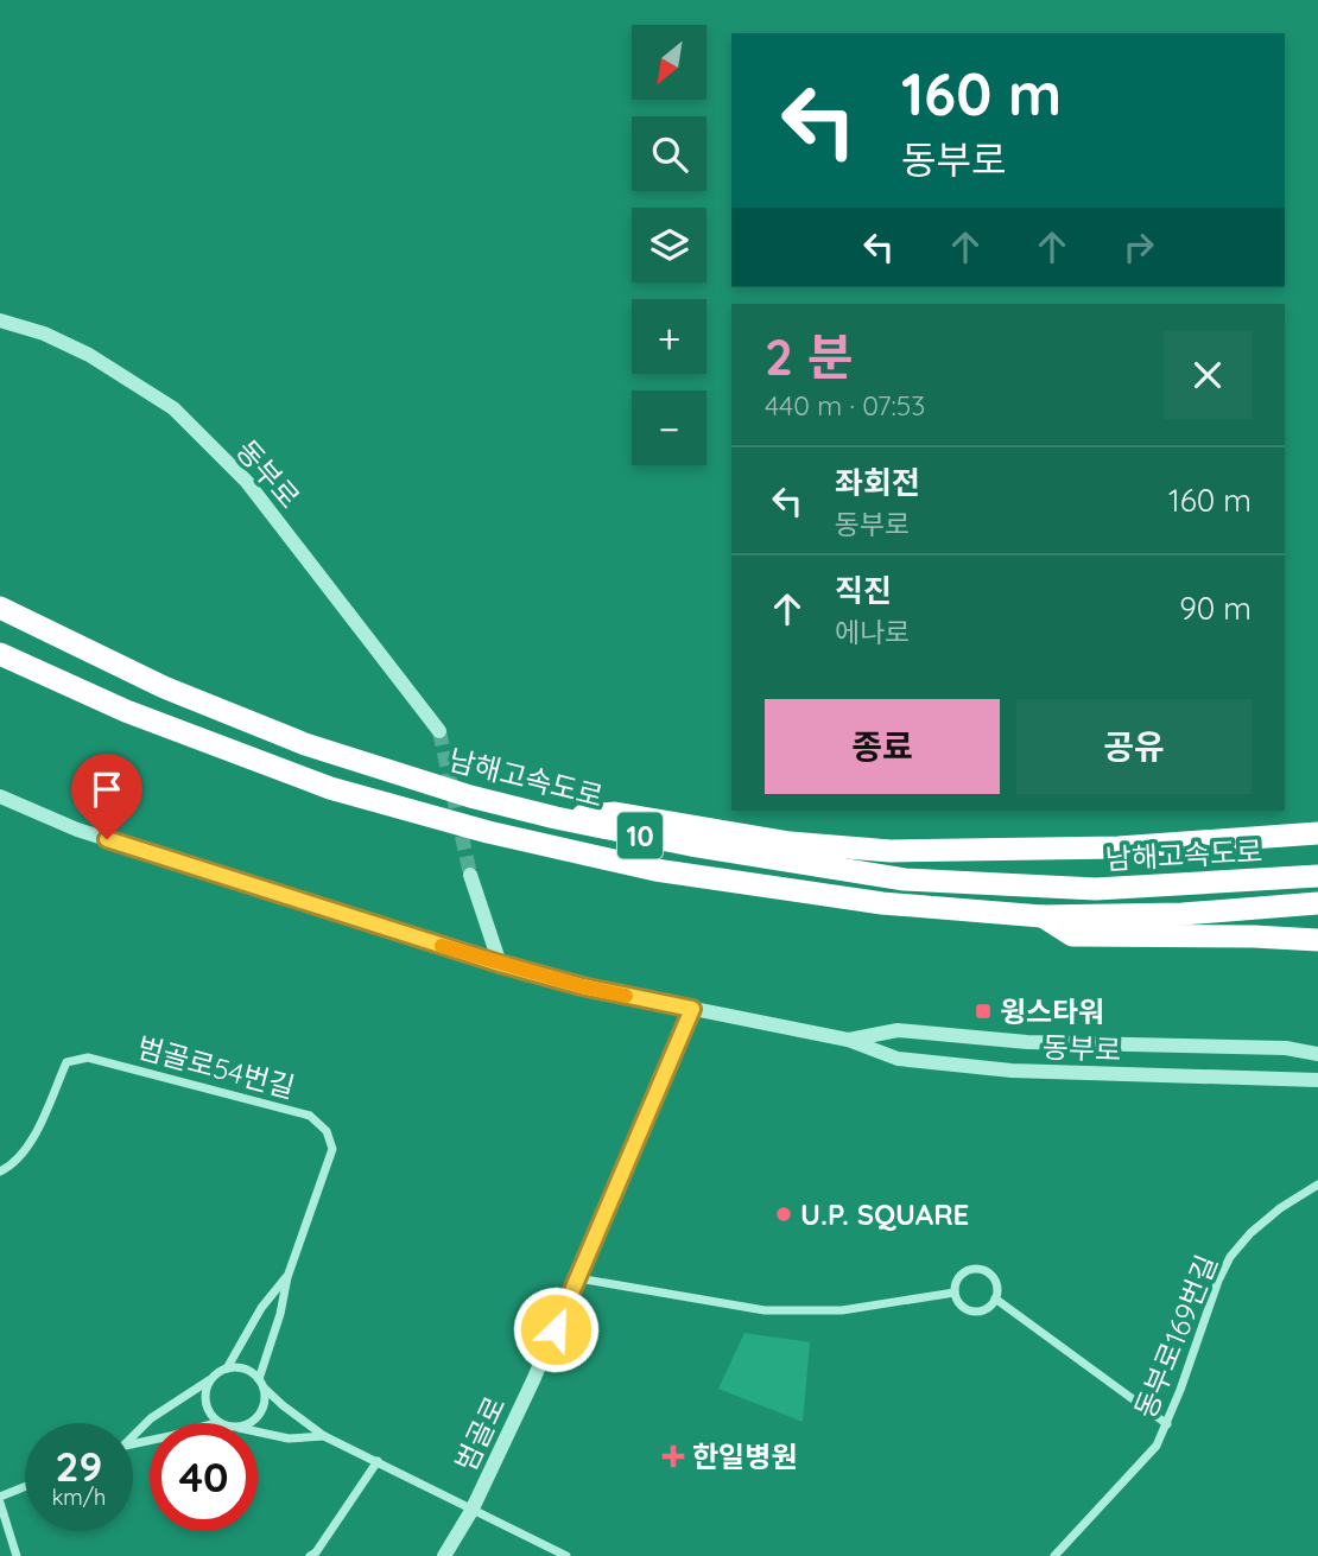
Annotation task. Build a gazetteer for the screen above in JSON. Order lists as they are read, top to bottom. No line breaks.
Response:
{"streets":{"highway":["남해고속도로","10"],"street":["동부로","범골로54번길","동부로169번길","범골로"]},"crossings":[["동부로","범골로"]],"places":{"transit":["윙스타워"],"other":["U.P. SQUARE"],"health":["한일병원"]},"north":"bottom left","page":{"map_buttons":["+","−"],"turn":["160 m","동부로"],"heading":["2 분","440 m · 07:53"],"list":[{"name":"좌회전","note":"동부로","value":"160 m"},{"name":"직진","note":"에나로","value":"90 m"}],"buttons":["종료","공유"],"speed":"29 km/h","limit":"40"}}
